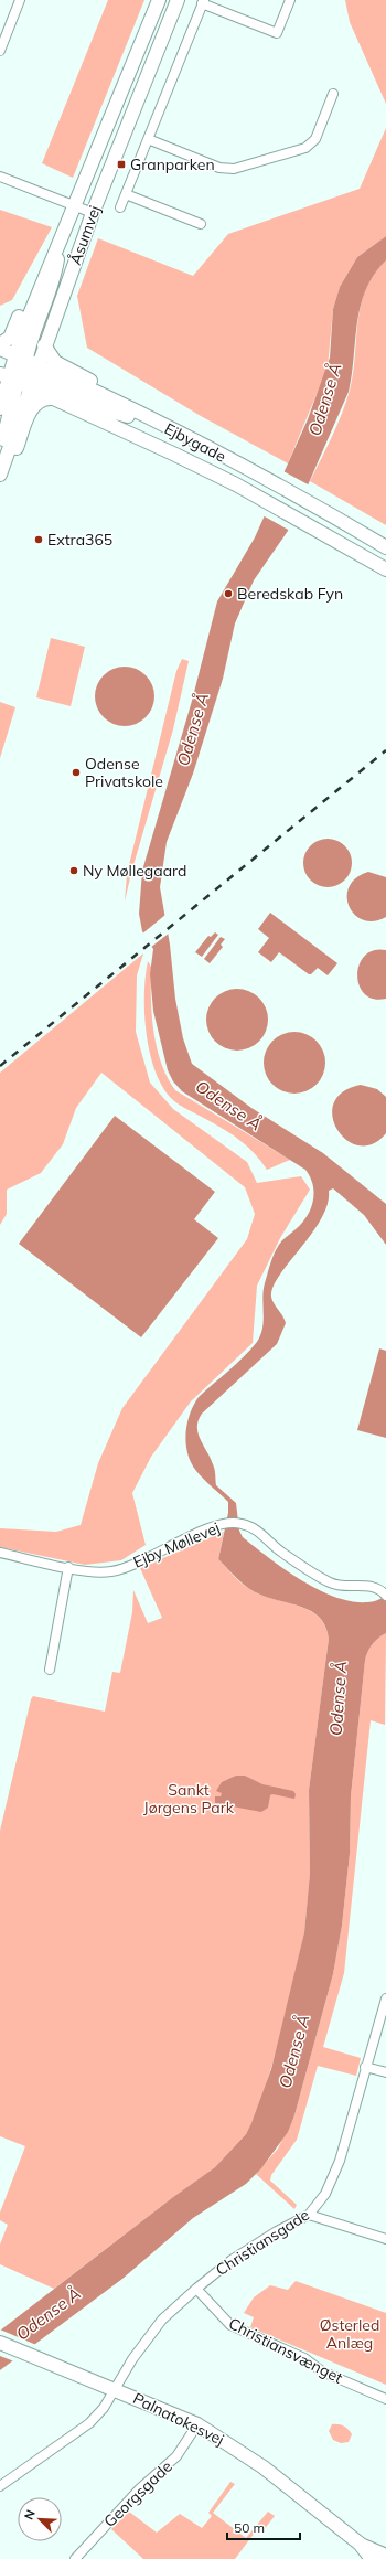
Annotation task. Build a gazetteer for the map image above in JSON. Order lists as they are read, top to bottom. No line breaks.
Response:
{"streets":{"main road":["Åsumvej","Ejbygade","Palnatokesvej"],"street":["Ejby Møllevej","Christiansgade","Christiansvænget","Georgsgade"]},"crossings":[["Åsumvej","Ejbygade"],["Christiansgade","Christiansvænget"],["Christiansgade","Palnatokesvej"],["Palnatokesvej","Georgsgade"]],"water":["Odense Å"],"parks":["Sankt Jørgens Park","Østerled Anlæg"],"places":{"transit":["Granparken"],"other":["Extra365","Beredskab Fyn","Odense Privatskole","Ny Møllegaard"]},"scale_bar":"50 m","north":"top left"}
